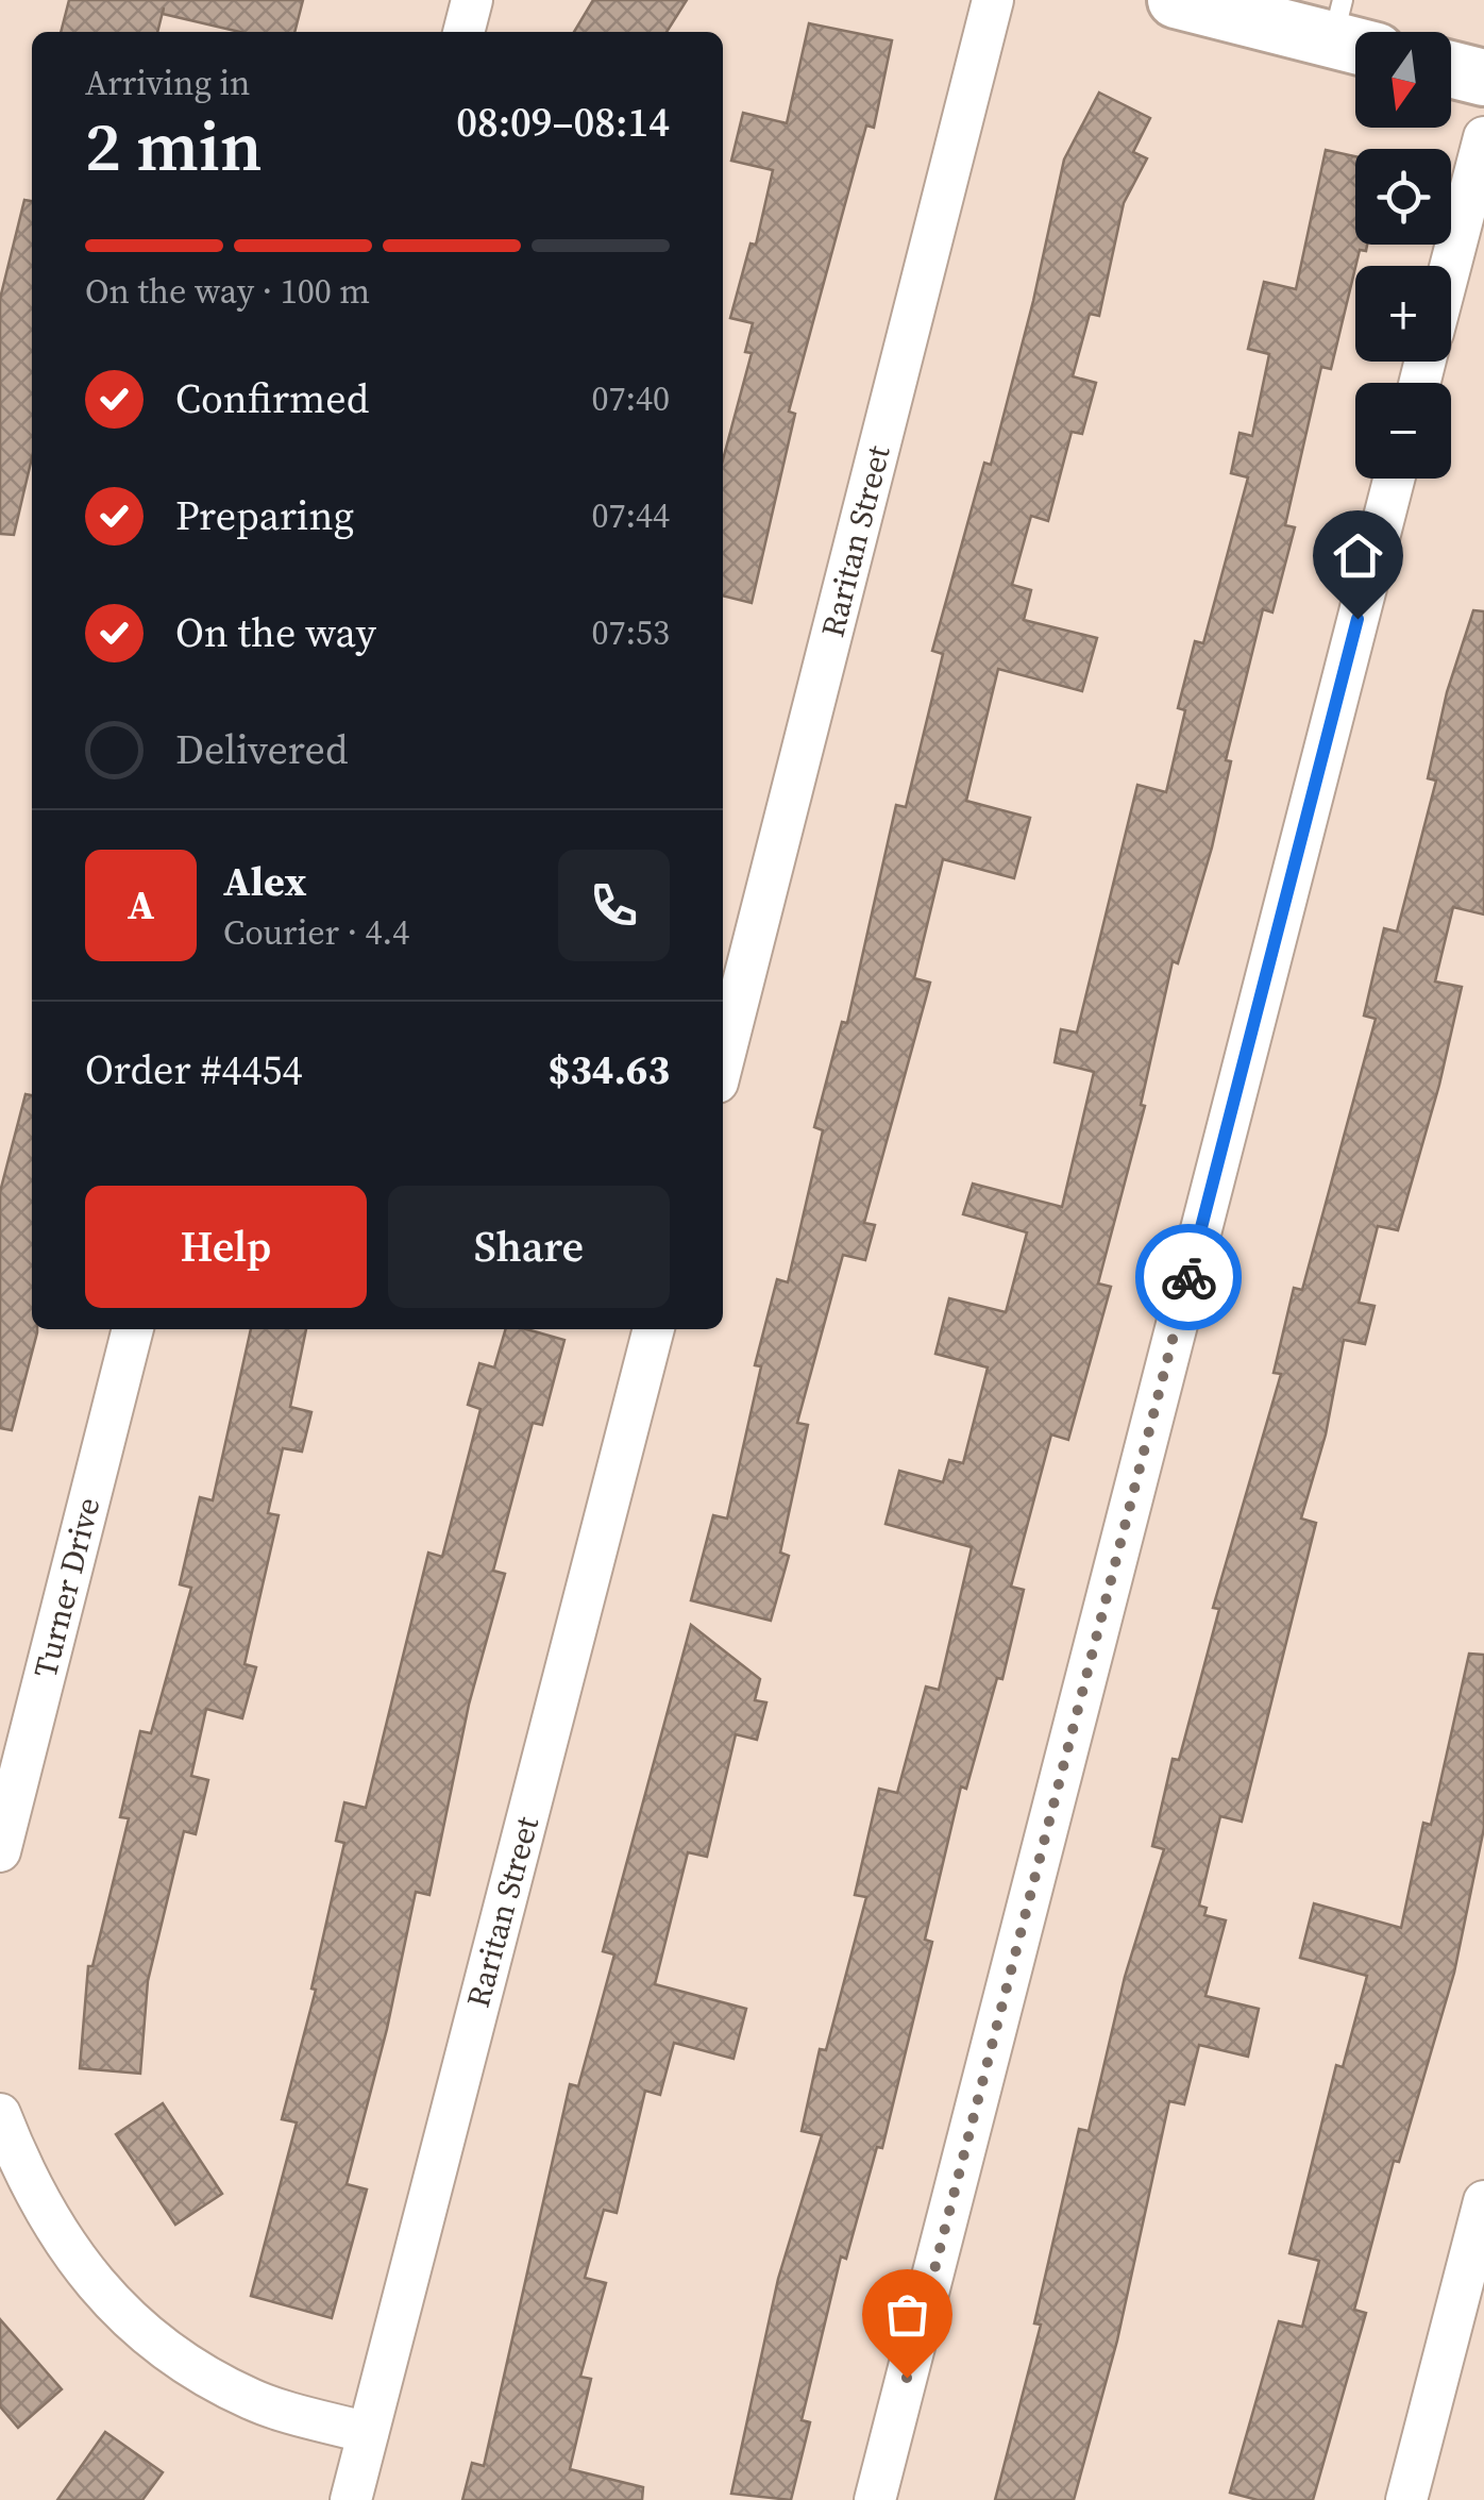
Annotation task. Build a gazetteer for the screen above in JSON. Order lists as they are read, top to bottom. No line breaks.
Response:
{"streets":{"street":["Raritan Street","Turner Drive"]},"north":"bottom","page":{"map_buttons":["+","−"],"heading":["2 min","Arriving in","08:09–08:14"],"panel":["Alex","Courier · 4.4","Order #4454","$34.63"],"bar":"On the way · 100 m","list":[["Confirmed","07:40"],["Preparing","07:44"],["On the way","07:53"],"Delivered"],"round":"A","buttons":["Help","Share"]}}
